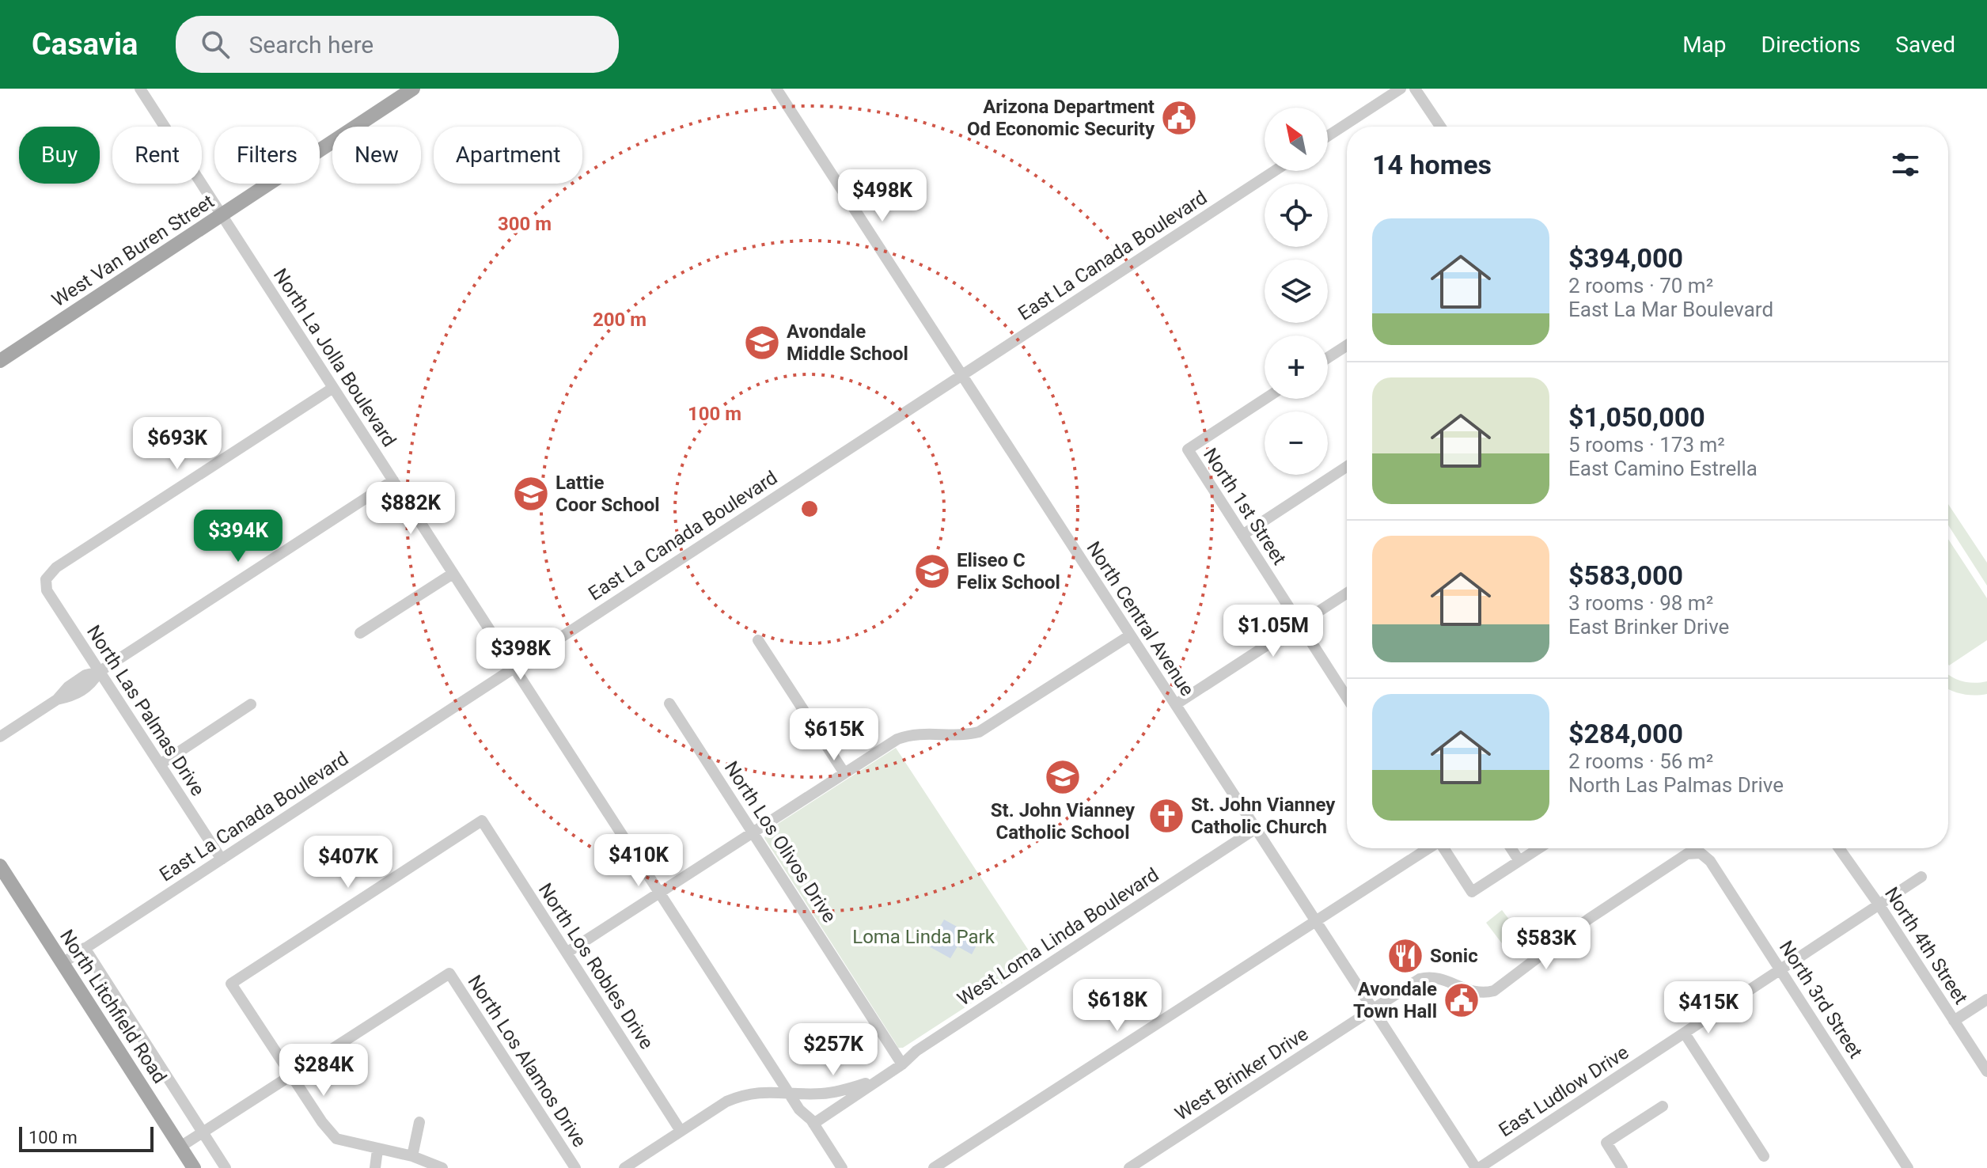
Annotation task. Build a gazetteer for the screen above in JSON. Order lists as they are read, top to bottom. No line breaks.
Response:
{"streets":{"main road":["West Van Buren Street","North Litchfield Road"],"street":["East La Canada Boulevard","North La Jolla Boulevard","North 1st Street","North Central Avenue","North Las Palmas Drive","North Los Olivos Drive","West Loma Linda Boulevard","North 4th Street","North Los Robles Drive","North 3rd Street","North Los Alamos Drive","West Brinker Drive","East Ludlow Drive"]},"crossings":[["West Van Buren Street","North La Jolla Boulevard"],["East La Canada Boulevard","North La Jolla Boulevard"],["East La Canada Boulevard","North Central Avenue"],["East La Canada Boulevard","North Las Palmas Drive"],["East La Canada Boulevard","North Litchfield Road"],["North La Jolla Boulevard","North Las Palmas Drive"],["North La Jolla Boulevard","West Loma Linda Boulevard"],["North Central Avenue","West Loma Linda Boulevard"],["North Central Avenue","West Brinker Drive"],["North Central Avenue","East Ludlow Drive"],["North Los Olivos Drive","West Loma Linda Boulevard"],["West Loma Linda Boulevard","North Los Robles Drive"],["North 4th Street","East Ludlow Drive"],["North Los Robles Drive","North Los Alamos Drive"],["North 3rd Street","West Brinker Drive"],["North 3rd Street","East Ludlow Drive"]],"parks":["Loma Linda Park"],"places":{"public building":["Arizona Department Od Economic Security","Avondale Town Hall"],"school or university":["Avondale Middle School","Lattie Coor School","Eliseo C Felix School","St. John Vianney Catholic School"],"church":["St. John Vianney Catholic Church"],"restaurant":["Sonic"]},"scale_bar":"100 m","north":"top left","page":{"header":"Casavia","search":"Search here","nav":["Map","Directions","Saved"],"map_buttons":["+","−"],"chip":["Buy","Rent","Filters","New","Apartment"],"heading":"14 homes","price":["$498K","$693K","$882K","$394K","$1.05M","$398K","$615K","$410K","$407K","$583K","$618K","$415K","$257K","$284K"],"list":[{"name":"$394,000","note":"2 rooms · 70 m² · East La Mar Boulevard"},{"name":"$1,050,000","note":"5 rooms · 173 m² · East Camino Estrella"},{"name":"$583,000","note":"3 rooms · 98 m² · East Brinker Drive"},{"name":"$284,000","note":"2 rooms · 56 m² · North Las Palmas Drive"}],"scale":"100 m"},"rings":["300 m","200 m","100 m"]}
